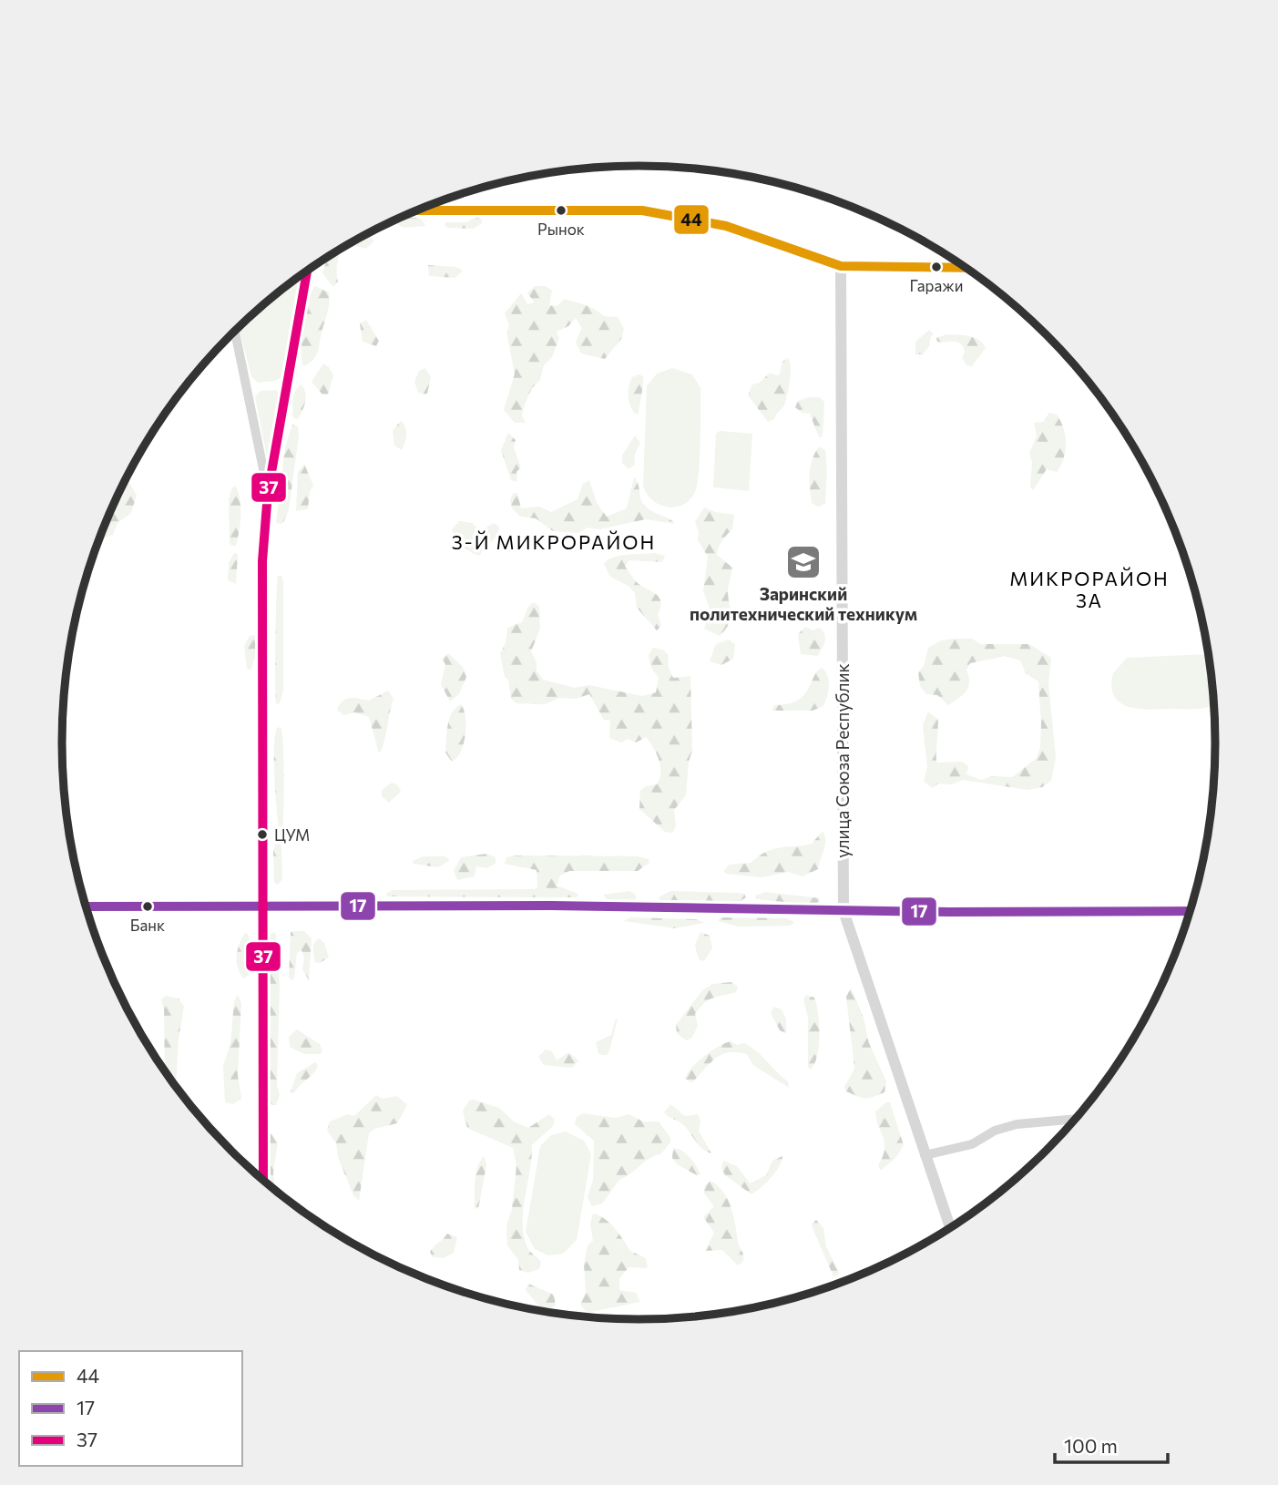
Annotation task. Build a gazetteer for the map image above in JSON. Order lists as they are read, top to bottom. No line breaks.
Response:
{"streets":{"street":["улица Союза Республик"]},"districts":["3-Й МИКРОРАЙОН","МИКРОРАЙОН 3А"],"places":{"other":["Рынок","Гаражи","ЦУМ","Банк"],"school or university":["Заринский политехнический техникум"]},"lines":["transit line 44","transit line 37","transit line 17"],"legend":["44","17","37"],"scale_bar":"100 m"}
